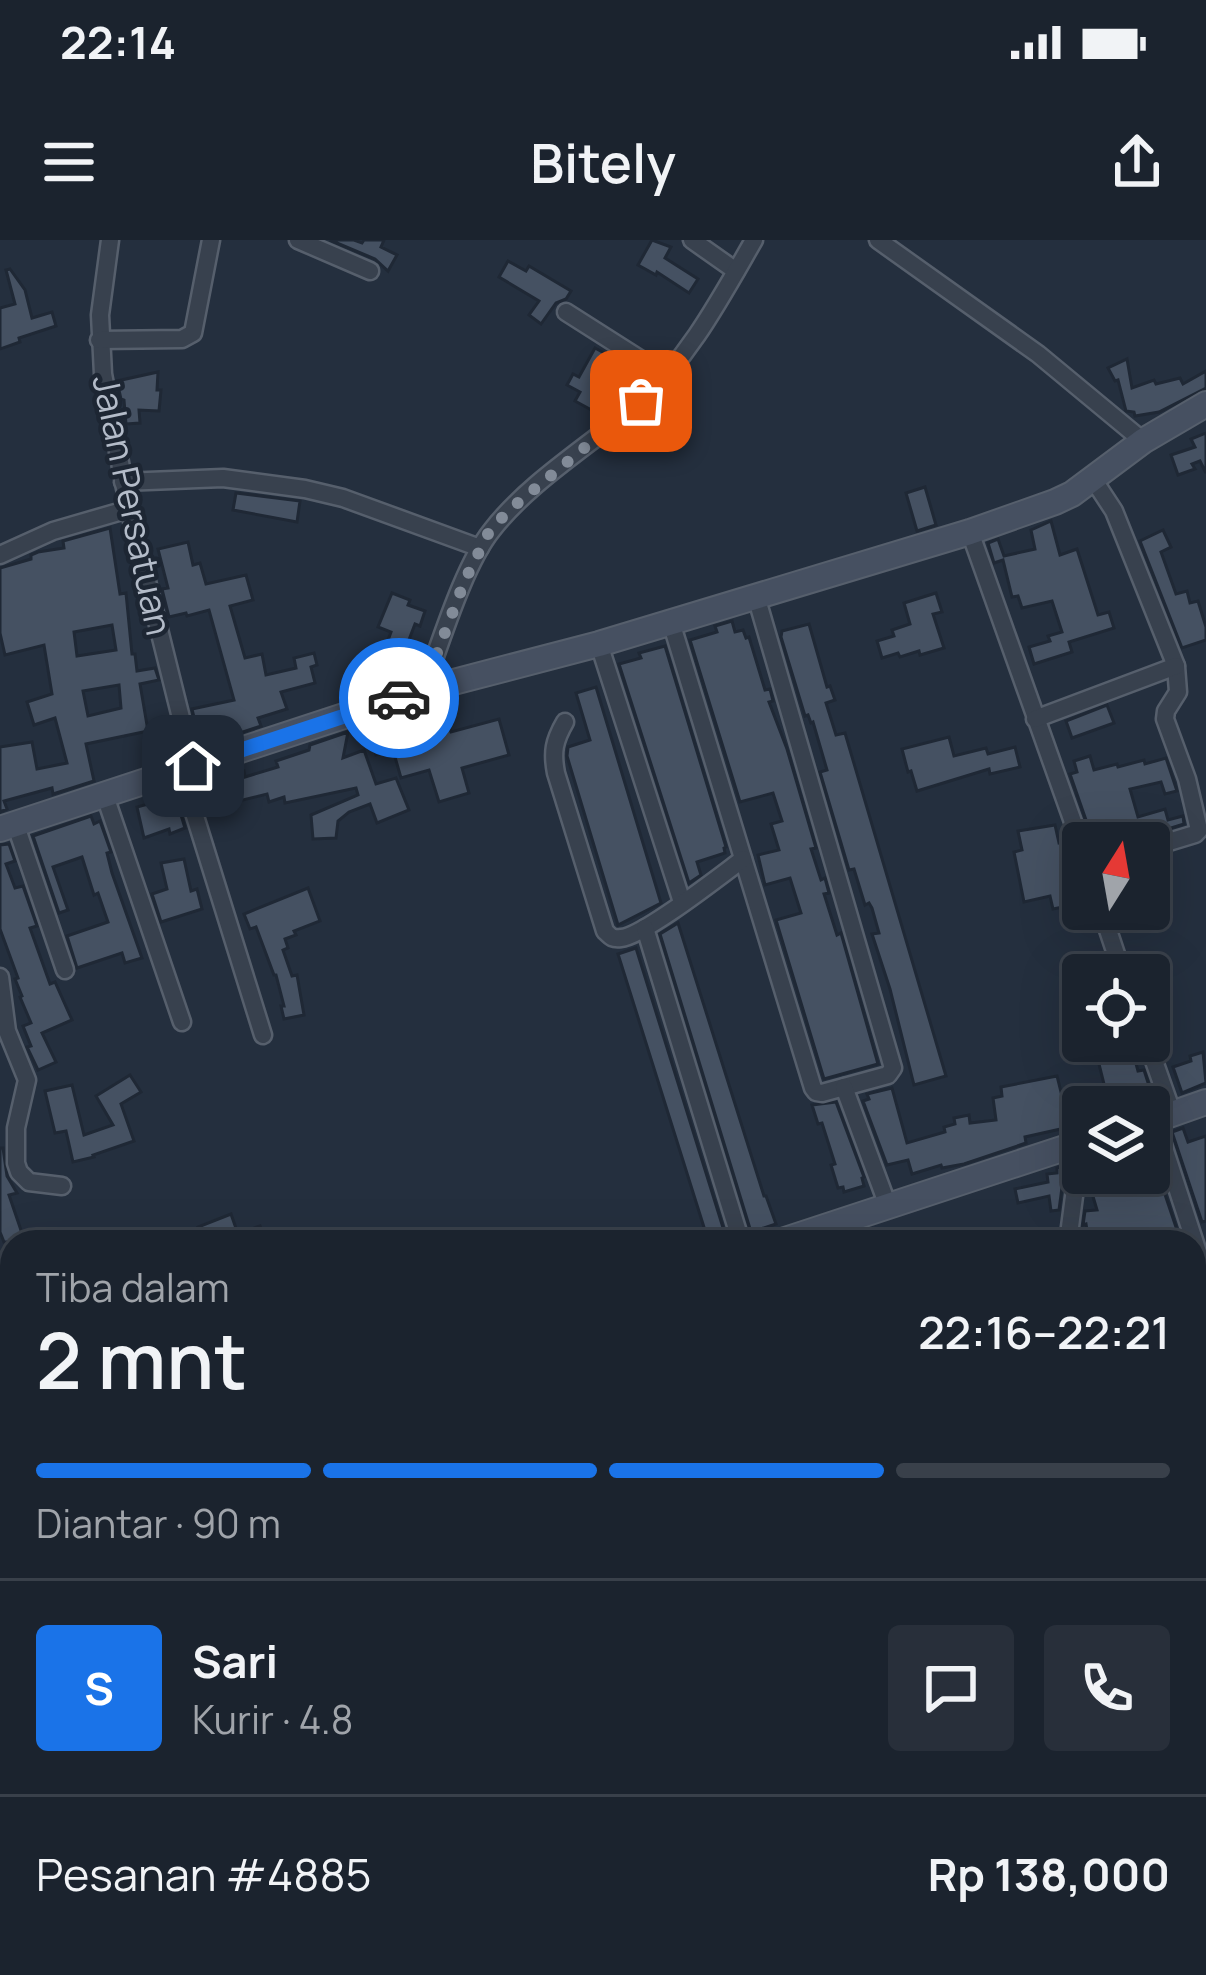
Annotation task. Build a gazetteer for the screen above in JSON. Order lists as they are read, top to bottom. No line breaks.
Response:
{"streets":{"street":["Jalan Persatuan"]},"north":"top","page":{"status":"22:14","header":"Bitely","heading":["2 mnt","Tiba dalam","22:16–22:21"],"panel":["Sari","Kurir · 4.8","Pesanan #4885","Rp 138,000"],"bar":"Diantar · 90 m","round":"S"}}
